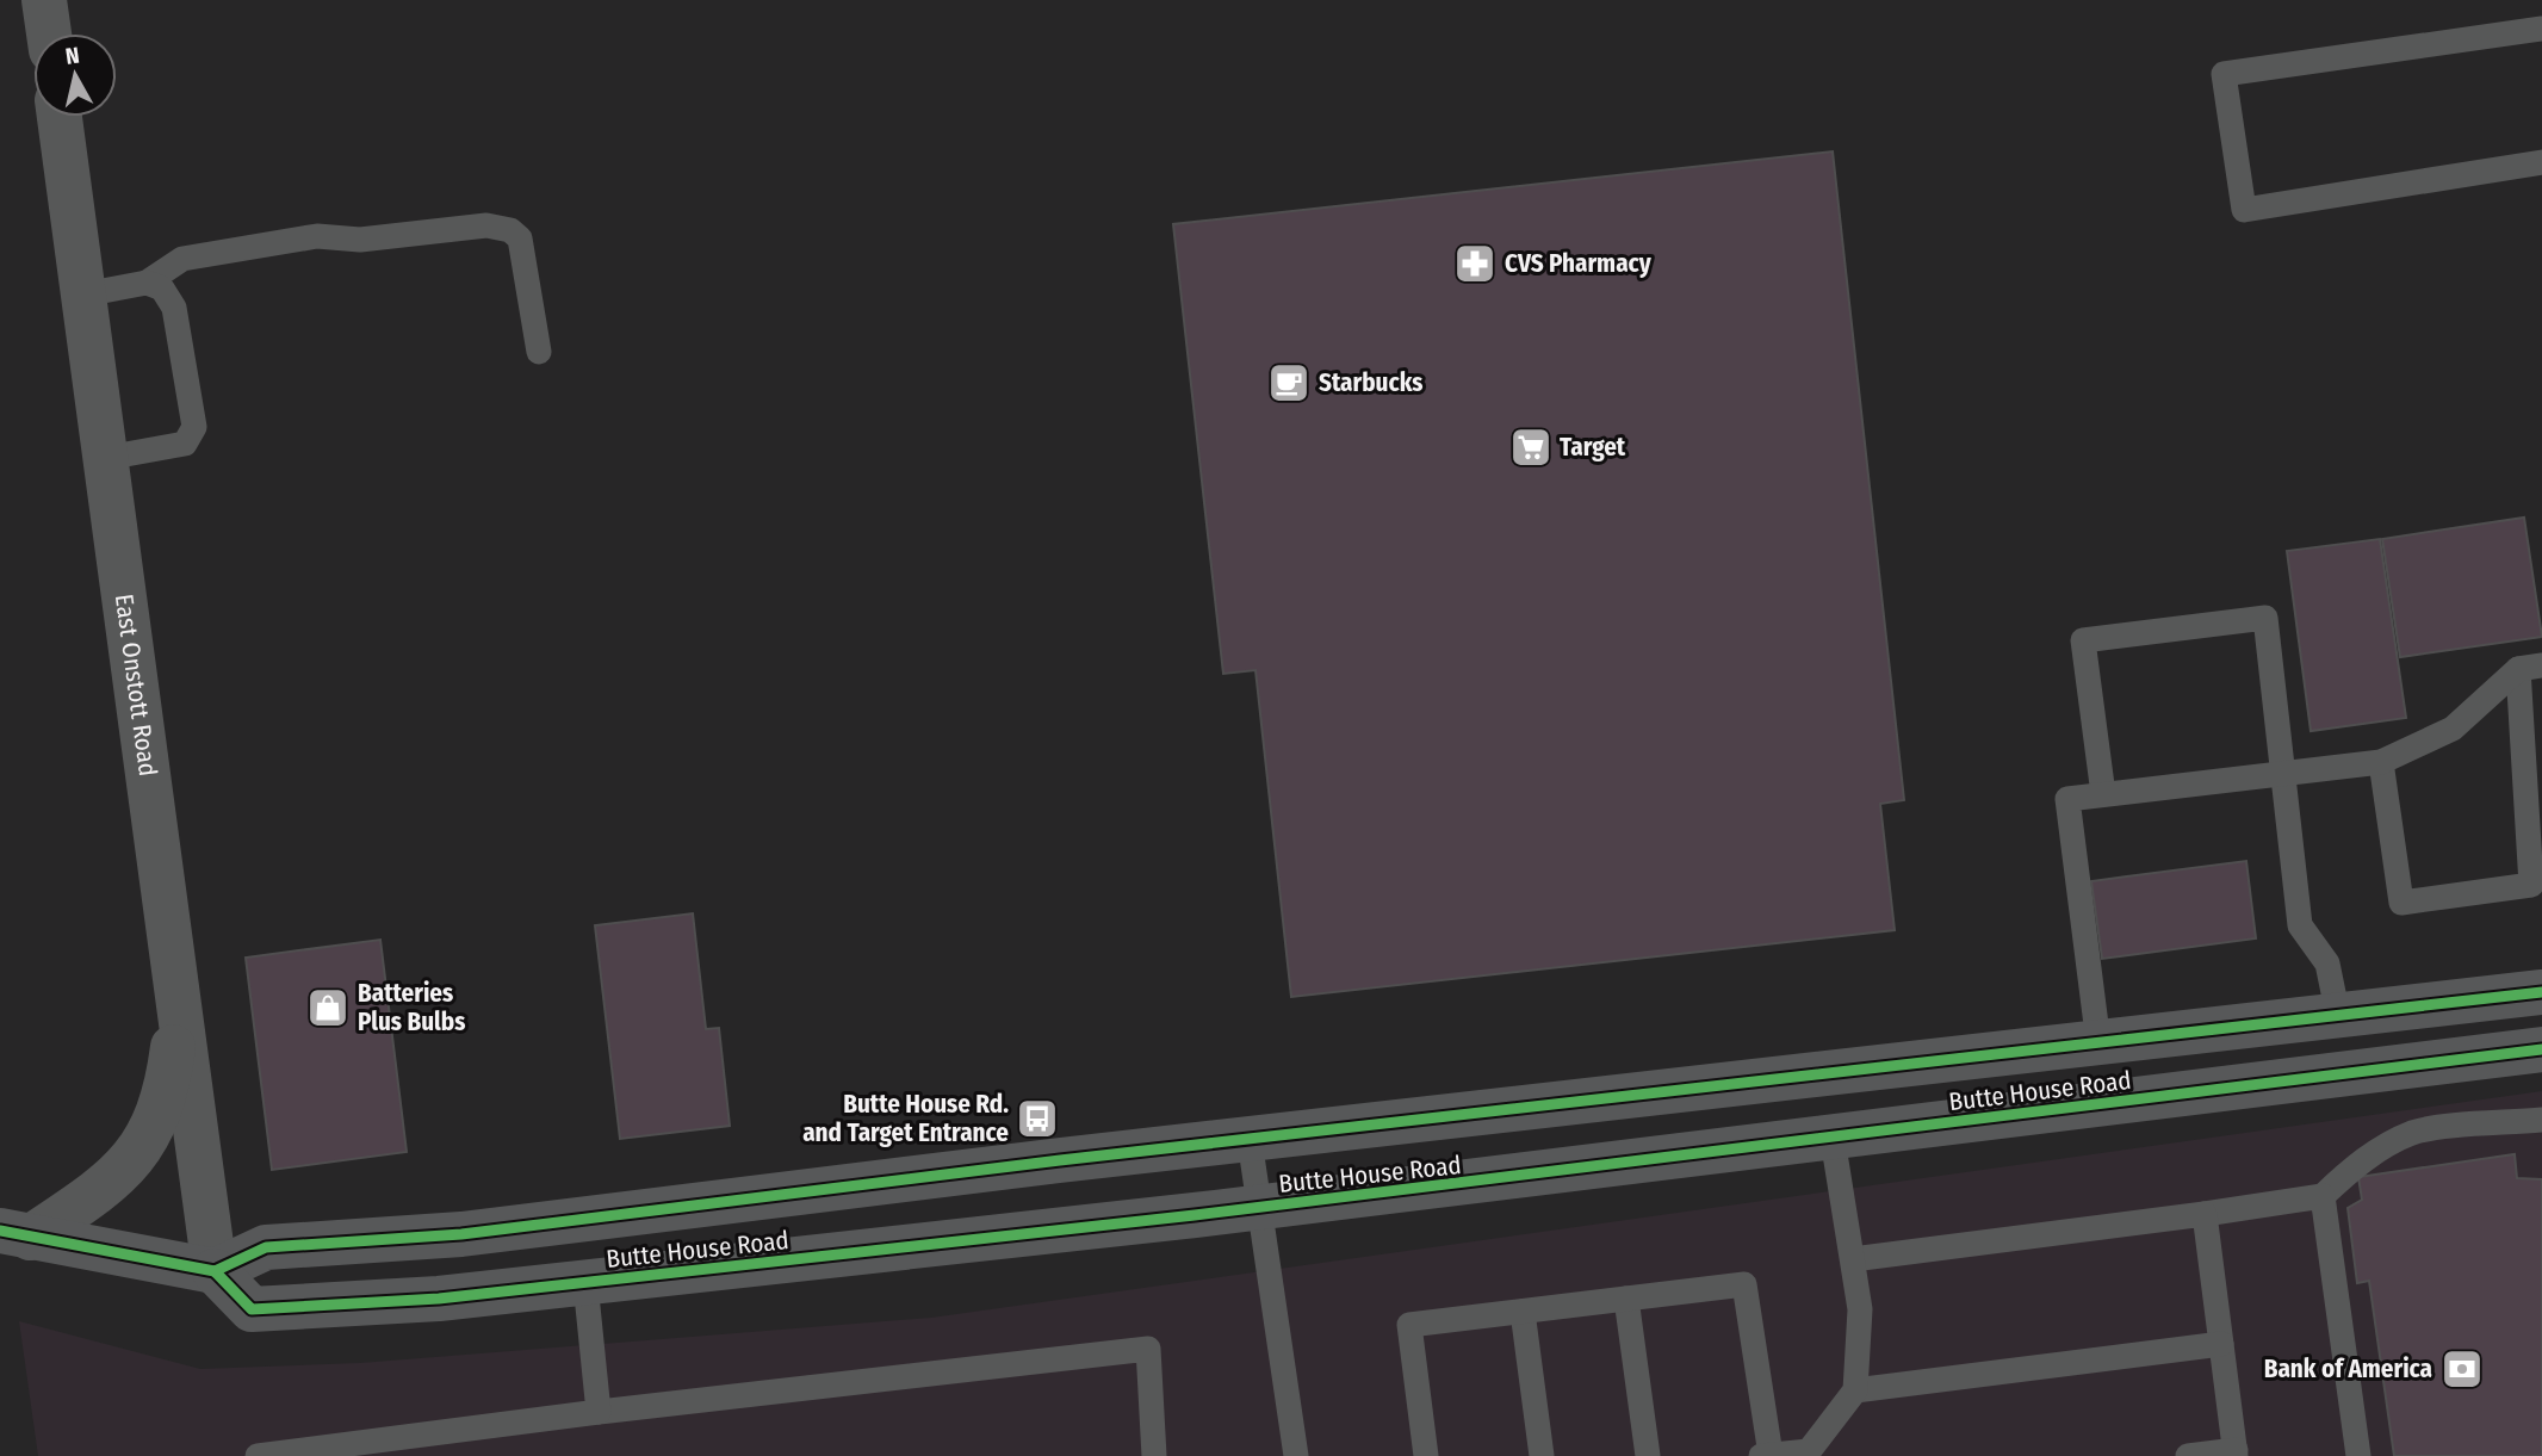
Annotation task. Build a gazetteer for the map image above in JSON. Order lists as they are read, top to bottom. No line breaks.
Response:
{"streets":{"main road":["Butte House Road"],"street":["East Onstott Road"]},"crossings":[["East Onstott Road","Butte House Road"]],"places":{"pharmacy":["CVS Pharmacy"],"cafe":["Starbucks"],"supermarket":["Target"],"shop":["Batteries Plus Bulbs"],"bus stop":["Butte House Rd. and Target Entrance"],"bank":["Bank of America"]},"north":"top"}
